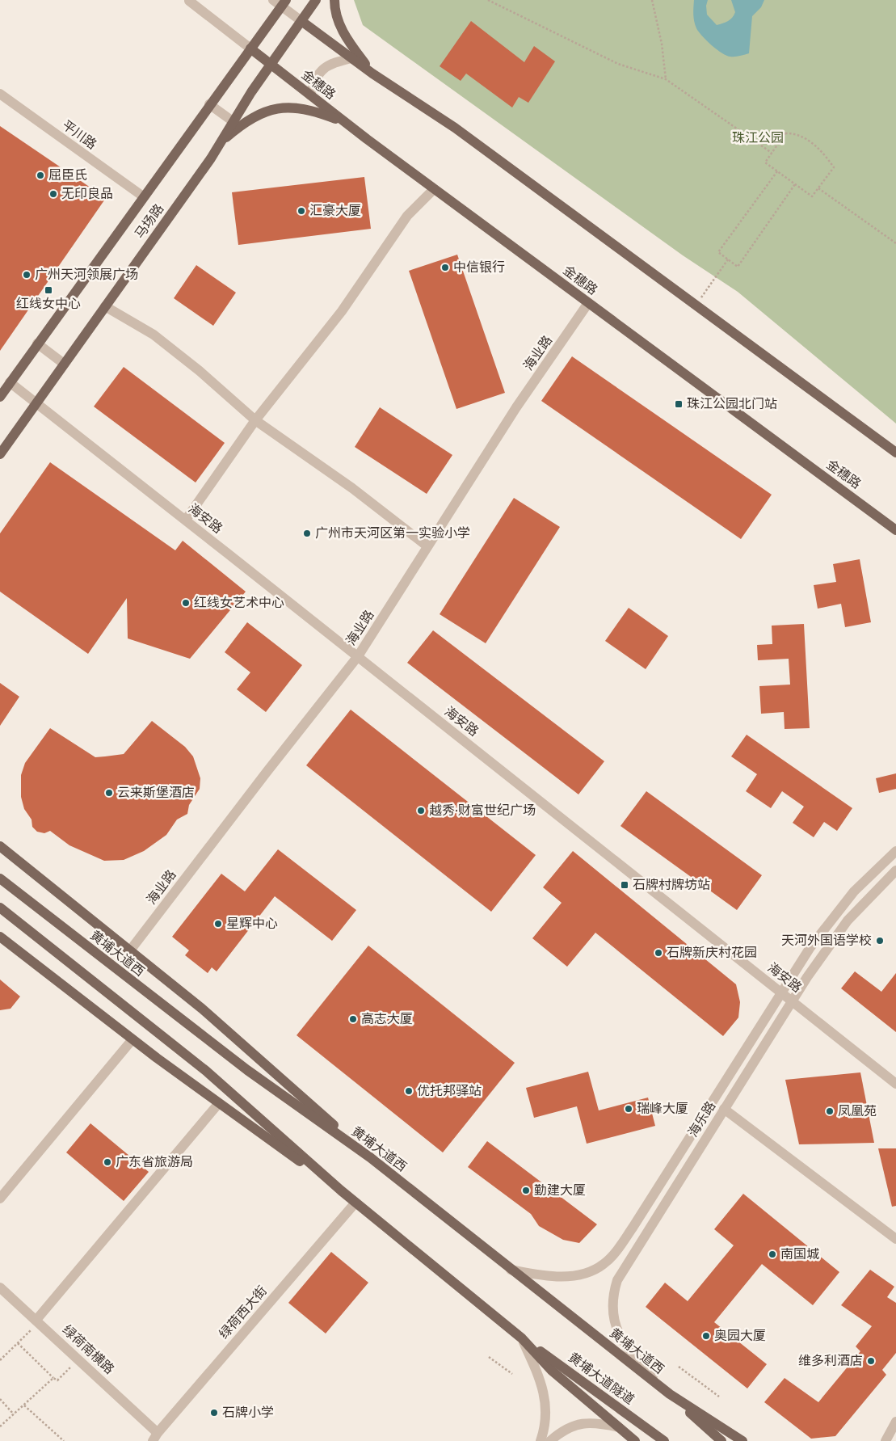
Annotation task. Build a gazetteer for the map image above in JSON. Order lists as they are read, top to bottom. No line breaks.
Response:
{"streets":{"main road":["金穗路","马场路","黄埔大道西","黄埔大道隧道"],"street":["平川路","海业路","海安路","海乐路","绿荷西大街","绿荷南横路"]},"crossings":[["金穗路","马场路"],["金穗路","海业路"],["平川路","马场路"],["马场路","海安路"],["海业路","海安路"],["海安路","海乐路"],["黄埔大道西","海乐路"],["绿荷西大街","绿荷南横路"]],"parks":["珠江公园"],"places":{"other":["屈臣氏","无印良品","汇豪大厦","中信银行","广州天河领展广场","广州市天河区第一实验小学","红线女艺术中心","云来斯堡酒店","越秀·财富世纪广场","星辉中心","天河外国语学校","石牌新庆村花园","高志大厦","优托邦驿站","瑞峰大厦","凤凰苑","广东省旅游局","勤建大厦","南国城","奥园大厦","维多利酒店","石牌小学"],"transit":["红线女中心","珠江公园北门站","石牌村牌坊站"]}}
